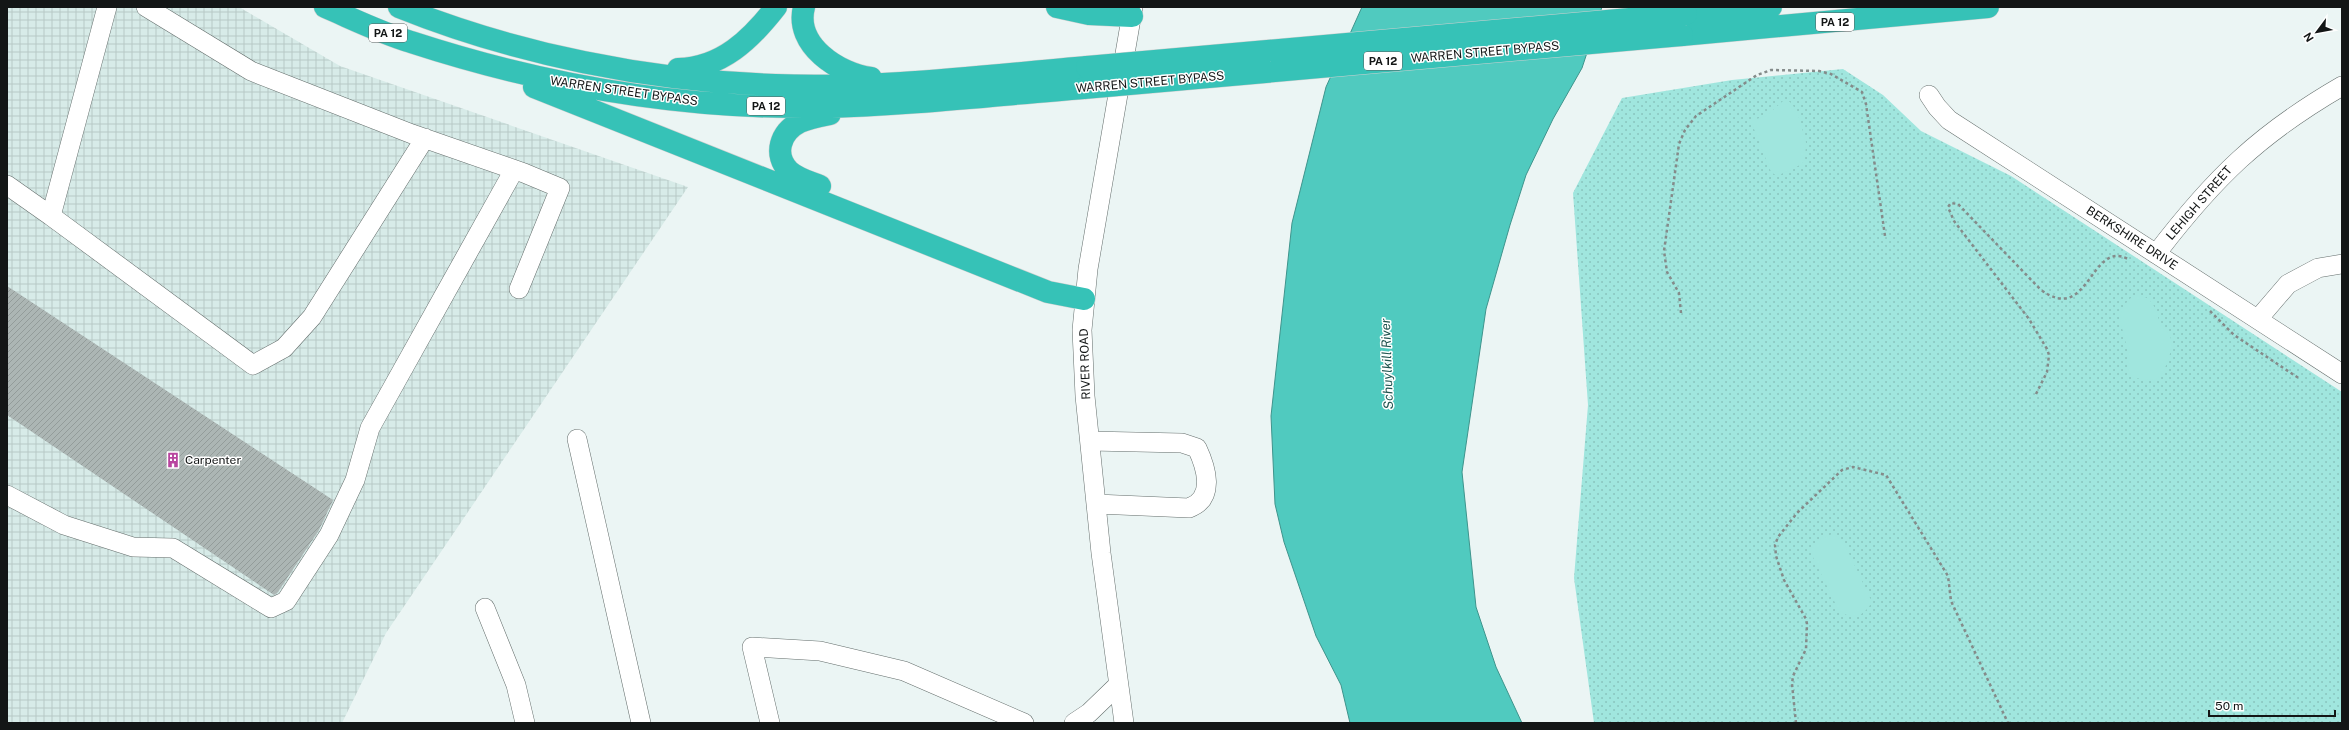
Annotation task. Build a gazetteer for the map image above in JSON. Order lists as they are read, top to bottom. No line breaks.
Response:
{"streets":{"highway":["PA 12","WARREN STREET BYPASS"],"street":["LEHIGH STREET","BERKSHIRE DRIVE","RIVER ROAD"]},"crossings":[["LEHIGH STREET","BERKSHIRE DRIVE"]],"water":["Schuylkill River"],"places":{"building":["Carpenter"]},"scale_bar":"50 m","north":"bottom left"}
